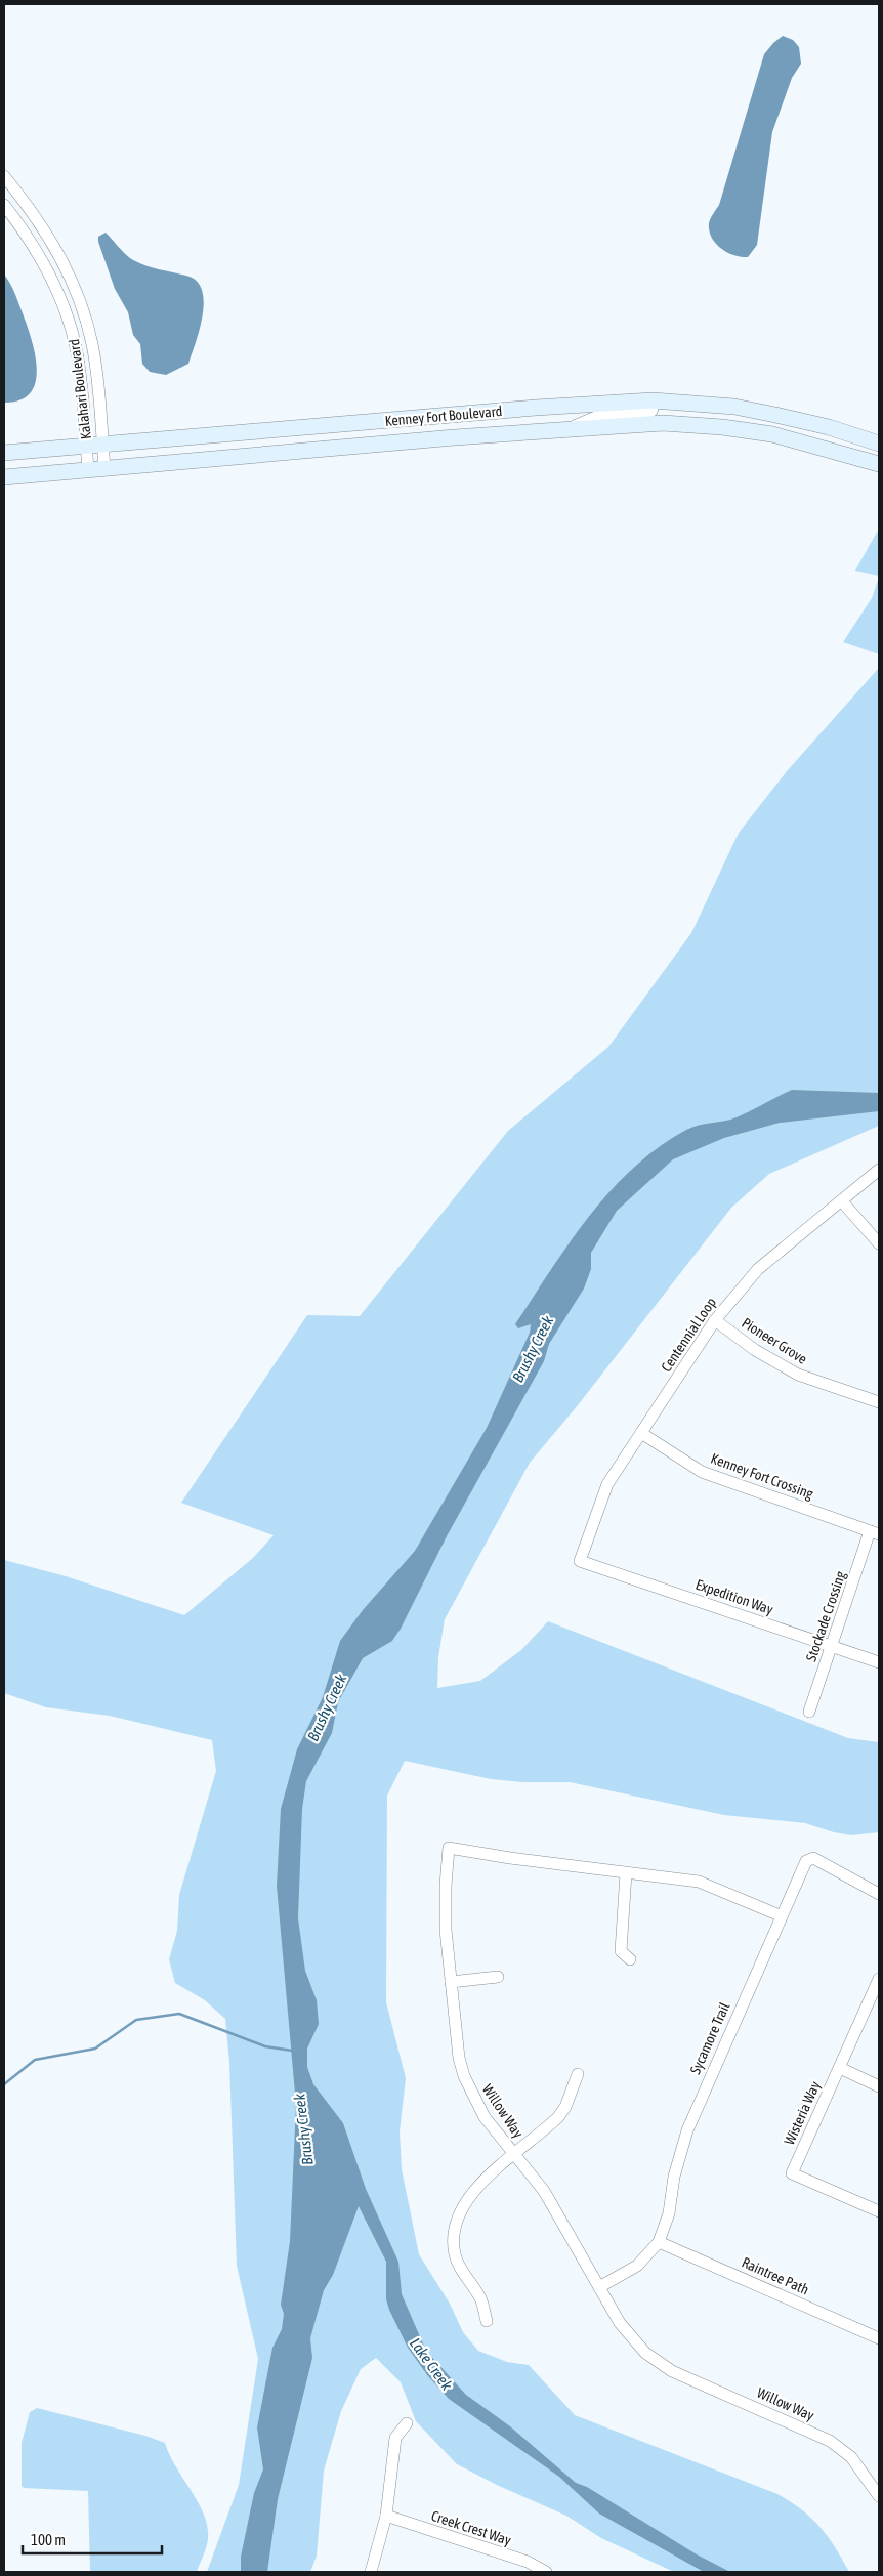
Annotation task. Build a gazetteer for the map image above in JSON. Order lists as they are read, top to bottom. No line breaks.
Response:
{"streets":{"main road":["Kenney Fort Boulevard"],"street":["Kalahari Boulevard","Centennial Loop","Pioneer Grove","Kenney Fort Crossing","Expedition Way","Stockade Crossing","Sycamore Trail","Willow Way","Wisteria Way","Raintree Path","Creek Crest Way"]},"crossings":[["Kalahari Boulevard","Kenney Fort Boulevard"],["Centennial Loop","Pioneer Grove"],["Centennial Loop","Kenney Fort Crossing"],["Centennial Loop","Expedition Way"],["Kenney Fort Crossing","Stockade Crossing"],["Expedition Way","Stockade Crossing"],["Sycamore Trail","Willow Way"],["Sycamore Trail","Raintree Path"]],"water":["Brushy Creek","Lake Creek"],"scale_bar":"100 m"}
